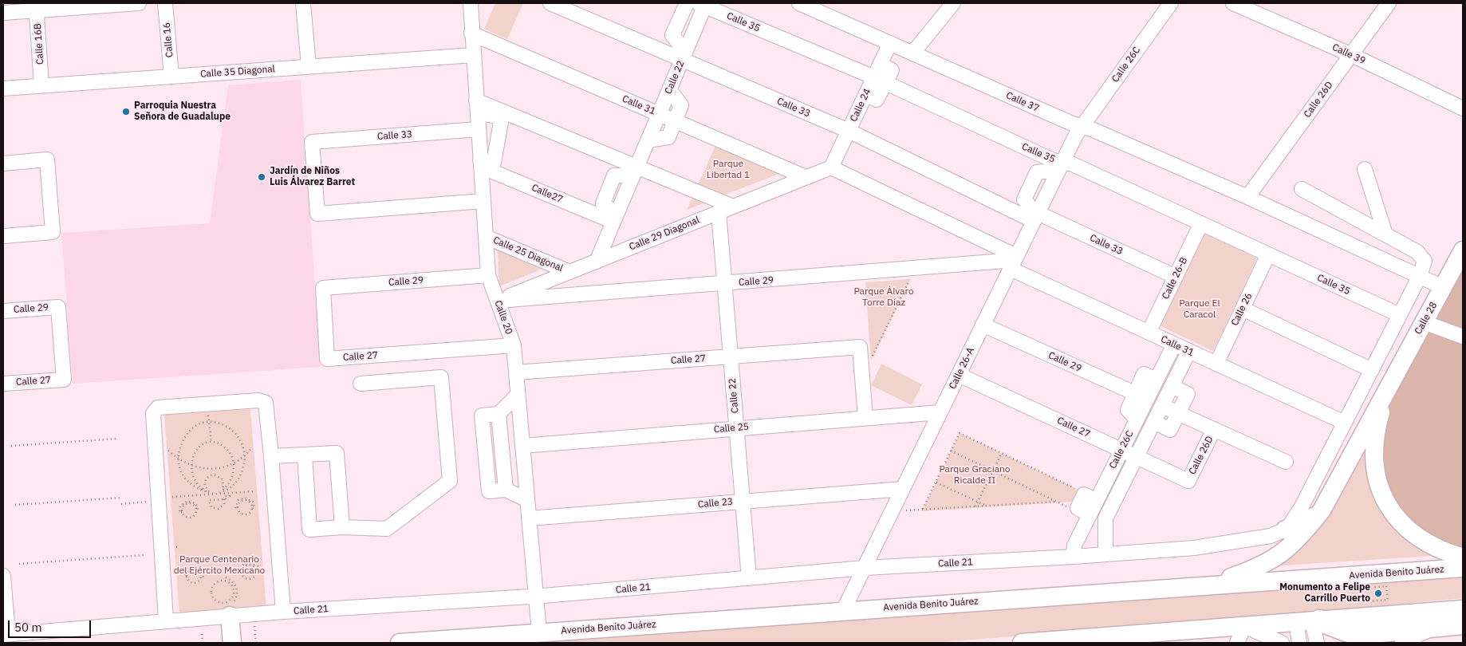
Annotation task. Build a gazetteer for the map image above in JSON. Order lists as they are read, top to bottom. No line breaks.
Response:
{"streets":{"main road":["Calle 28","Avenida Benito Juárez"],"street":["Calle 35","Calle 16","Calle 16B","Calle 39","Calle 26C","Calle 35 Diagonal","Calle 22","Calle 26D","Calle 37","Calle 31","Calle 24","Calle 33","Calle27","Calle 29 Diagonal","Calle 25 Diagonal","Calle 26-B","Calle 29","Calle 26","Calle 20","Calle 27","Calle 26-A","Calle 25","Calle 23","Calle 21"]},"crossings":[["Calle 35","Calle 22"],["Calle 35","Calle 24"],["Calle 35","Calle 26-B"],["Calle 35","Calle 26"],["Calle 16","Calle 35 Diagonal"],["Calle 16B","Calle 35 Diagonal"],["Calle 39","Calle 26D"],["Calle 26C","Calle 37"],["Calle 26C","Calle 31"],["Calle 26C","Calle 29"],["Calle 26C","Calle 27"],["Calle 26C","Calle 21"],["Calle 35 Diagonal","Calle 20"],["Calle 22","Calle 31"],["Calle 22","Calle 33"],["Calle 22","Calle27"],["Calle 22","Calle 29 Diagonal"],["Calle 22","Calle 29"],["Calle 22","Calle 27"],["Calle 22","Calle 25"],["Calle 22","Calle 23"],["Calle 22","Calle 21"],["Calle 26D","Calle 37"],["Calle 26D","Calle 27"],["Calle 37","Calle 24"],["Calle 37","Calle 28"],["Calle 31","Calle 24"],["Calle 31","Calle 29 Diagonal"],["Calle 31","Calle 26-B"],["Calle 31","Calle 29"],["Calle 31","Calle 26"],["Calle 31","Calle 20"],["Calle 31","Calle 26-A"],["Calle 24","Calle 33"],["Calle 24","Calle 29 Diagonal"],["Calle 33","Calle 26-B"],["Calle 33","Calle 20"],["Calle 33","Calle 26-A"],["Calle27","Calle 20"],["Calle 29 Diagonal","Calle 25 Diagonal"],["Calle 29 Diagonal","Calle 29"],["Calle 29 Diagonal","Calle 20"],["Calle 25 Diagonal","Calle 20"],["Calle 29","Calle 20"],["Calle 29","Calle 27"],["Calle 29","Calle 26-A"],["Calle 20","Calle 27"],["Calle 20","Calle 25"],["Calle 20","Calle 23"],["Calle 20","Calle 21"],["Calle 20","Avenida Benito Juárez"],["Calle 27","Calle 26-A"],["Calle 27","Calle 25"],["Calle 26-A","Calle 25"],["Calle 26-A","Calle 23"],["Calle 26-A","Calle 21"],["Calle 26-A","Avenida Benito Juárez"]],"parks":["Parque Libertad 1","Parque Álvaro Torre Díaz","Parque El Caracol","Parque Graciano Ricalde II","Parque Centenario del Ejército Mexicano"],"places":["Parroquia Nuestra Señora de Guadalupe","Jardín de Niños Luis Álvarez Barret","Monumento a Felipe Carrillo Puerto"],"scale_bar":"50 m"}
